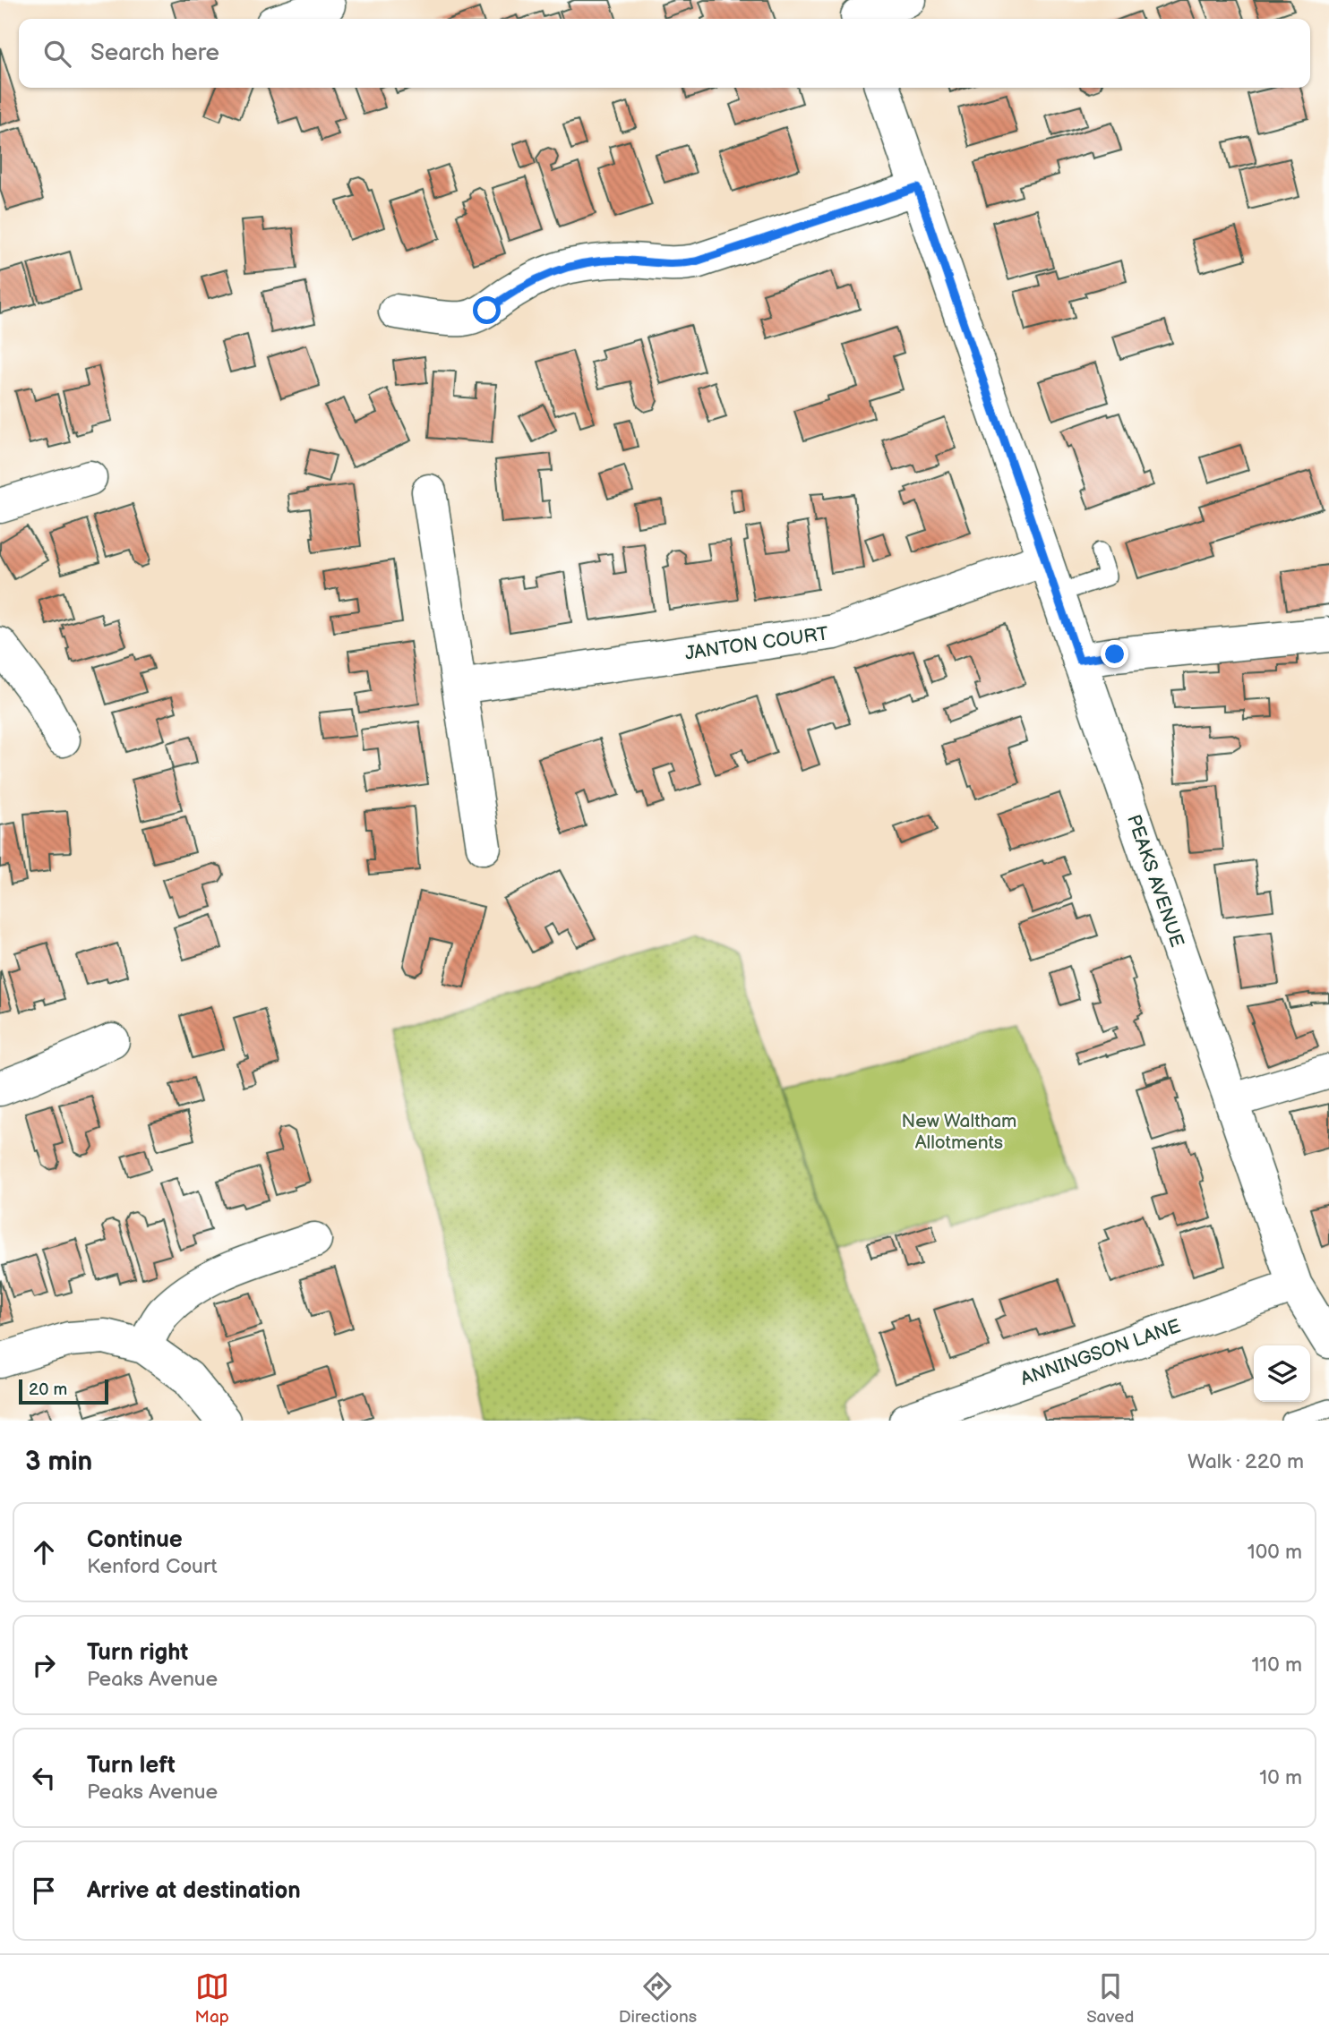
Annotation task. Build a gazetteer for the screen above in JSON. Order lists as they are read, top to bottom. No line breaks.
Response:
{"streets":{"street":["JANTON COURT","PEAKS AVENUE","ANNINGSON LANE"]},"crossings":[["JANTON COURT","PEAKS AVENUE"],["PEAKS AVENUE","ANNINGSON LANE"]],"parks":["New Waltham Allotments"],"scale_bar":"20 m","page":{"search":"Search here","scale":"20 m","heading":["3 min","Walk · 220 m"],"list":[["Continue","Kenford Court","100 m"],["Turn right","Peaks Avenue","110 m"],["Turn left","Peaks Avenue","10 m"],"Arrive at destination"],"nav":["Map","Directions","Saved"]}}
